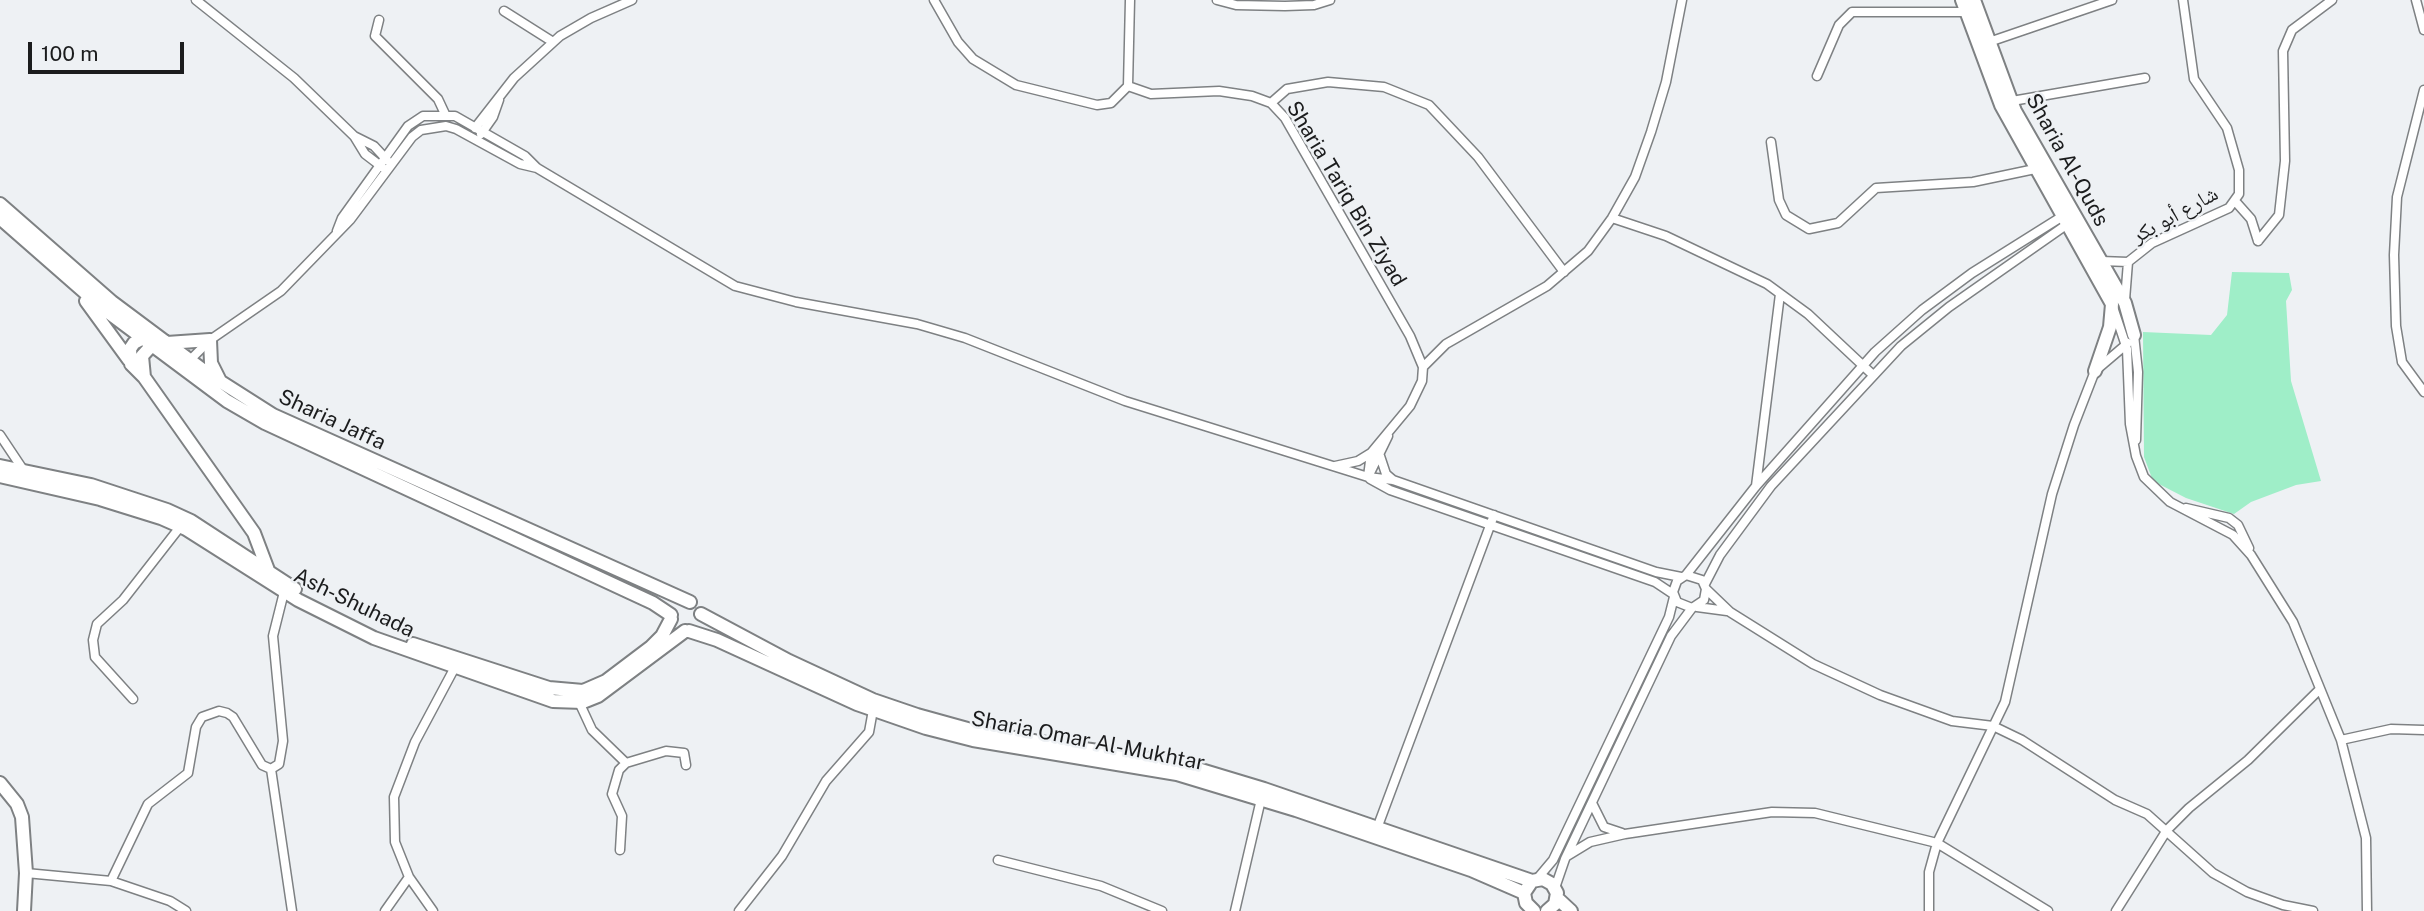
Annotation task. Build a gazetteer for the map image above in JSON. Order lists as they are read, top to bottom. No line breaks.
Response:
{"streets":{"main road":["Sharia Al-Quds","Sharia Jaffa","Ash-Shuhada","Sharia Omar Al-Mukhtar"],"street":["Sharia Tariq Bin Ziyad","شارع أبو بكر"]},"crossings":[["Sharia Jaffa","Ash-Shuhada"],["Sharia Jaffa","Sharia Omar Al-Mukhtar"],["Ash-Shuhada","Sharia Omar Al-Mukhtar"]],"scale_bar":"100 m"}
